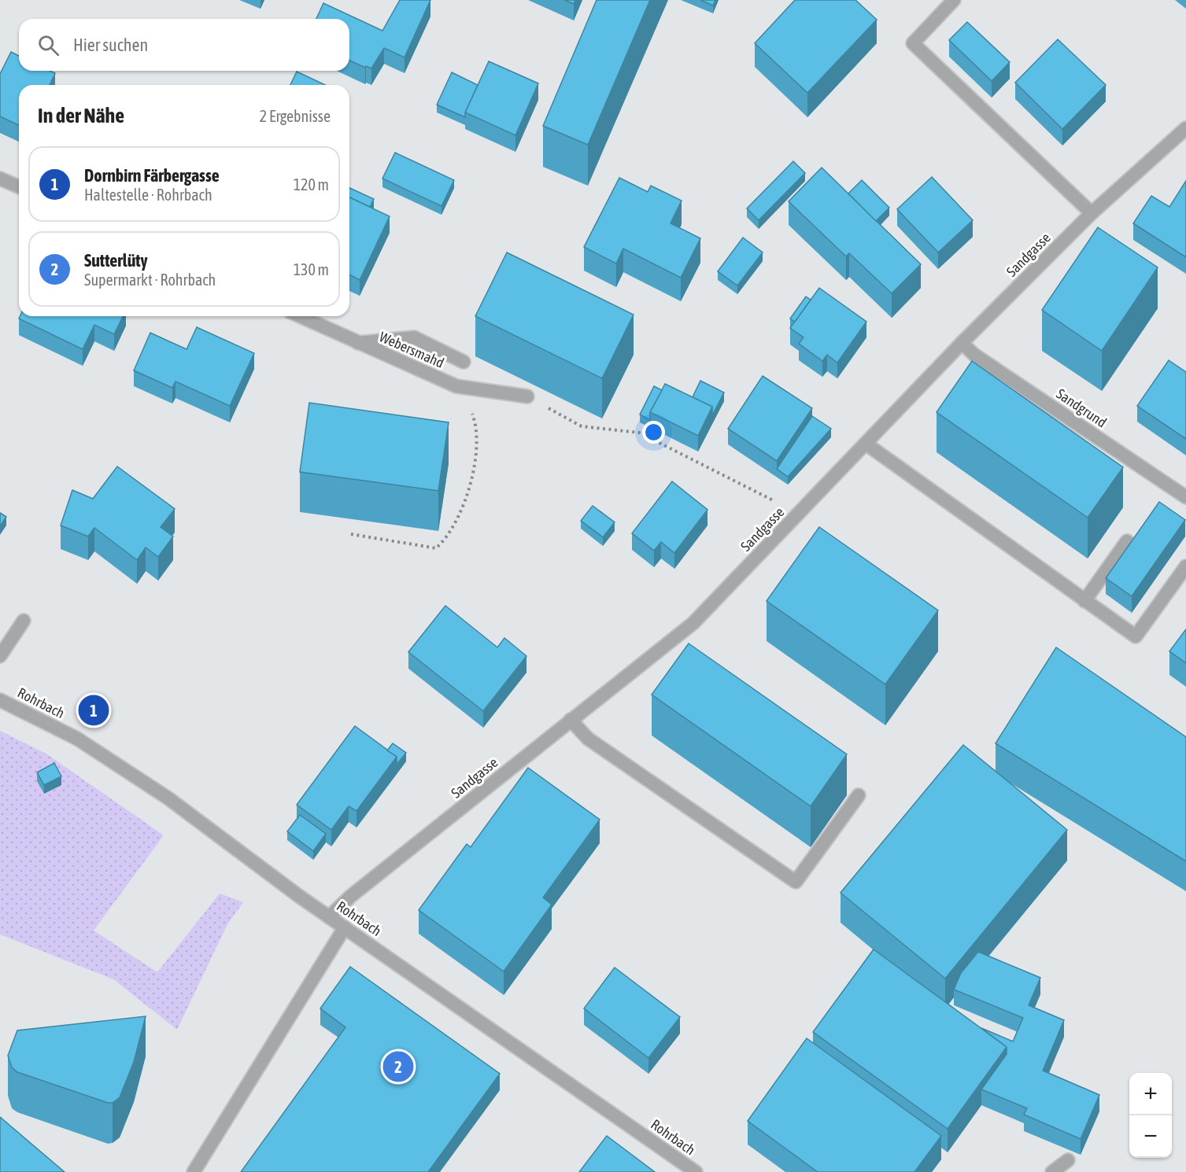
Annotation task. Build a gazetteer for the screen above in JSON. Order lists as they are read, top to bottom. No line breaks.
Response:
{"streets":{"street":["Sandgasse","Webersmahd","Sandgrund","Rohrbach"]},"crossings":[["Sandgasse","Sandgrund"],["Sandgasse","Rohrbach"]],"page":{"search":"Hier suchen","heading":["In der Nähe","2 Ergebnisse"],"list":[{"mark":"1","name":"Dornbirn Färbergasse","note":"Haltestelle · Rohrbach","value":"120 m"},{"mark":"2","name":"Sutterlüty","note":"Supermarkt · Rohrbach","value":"130 m"}],"pins":["1","2"],"map_buttons":["+","−"]}}
